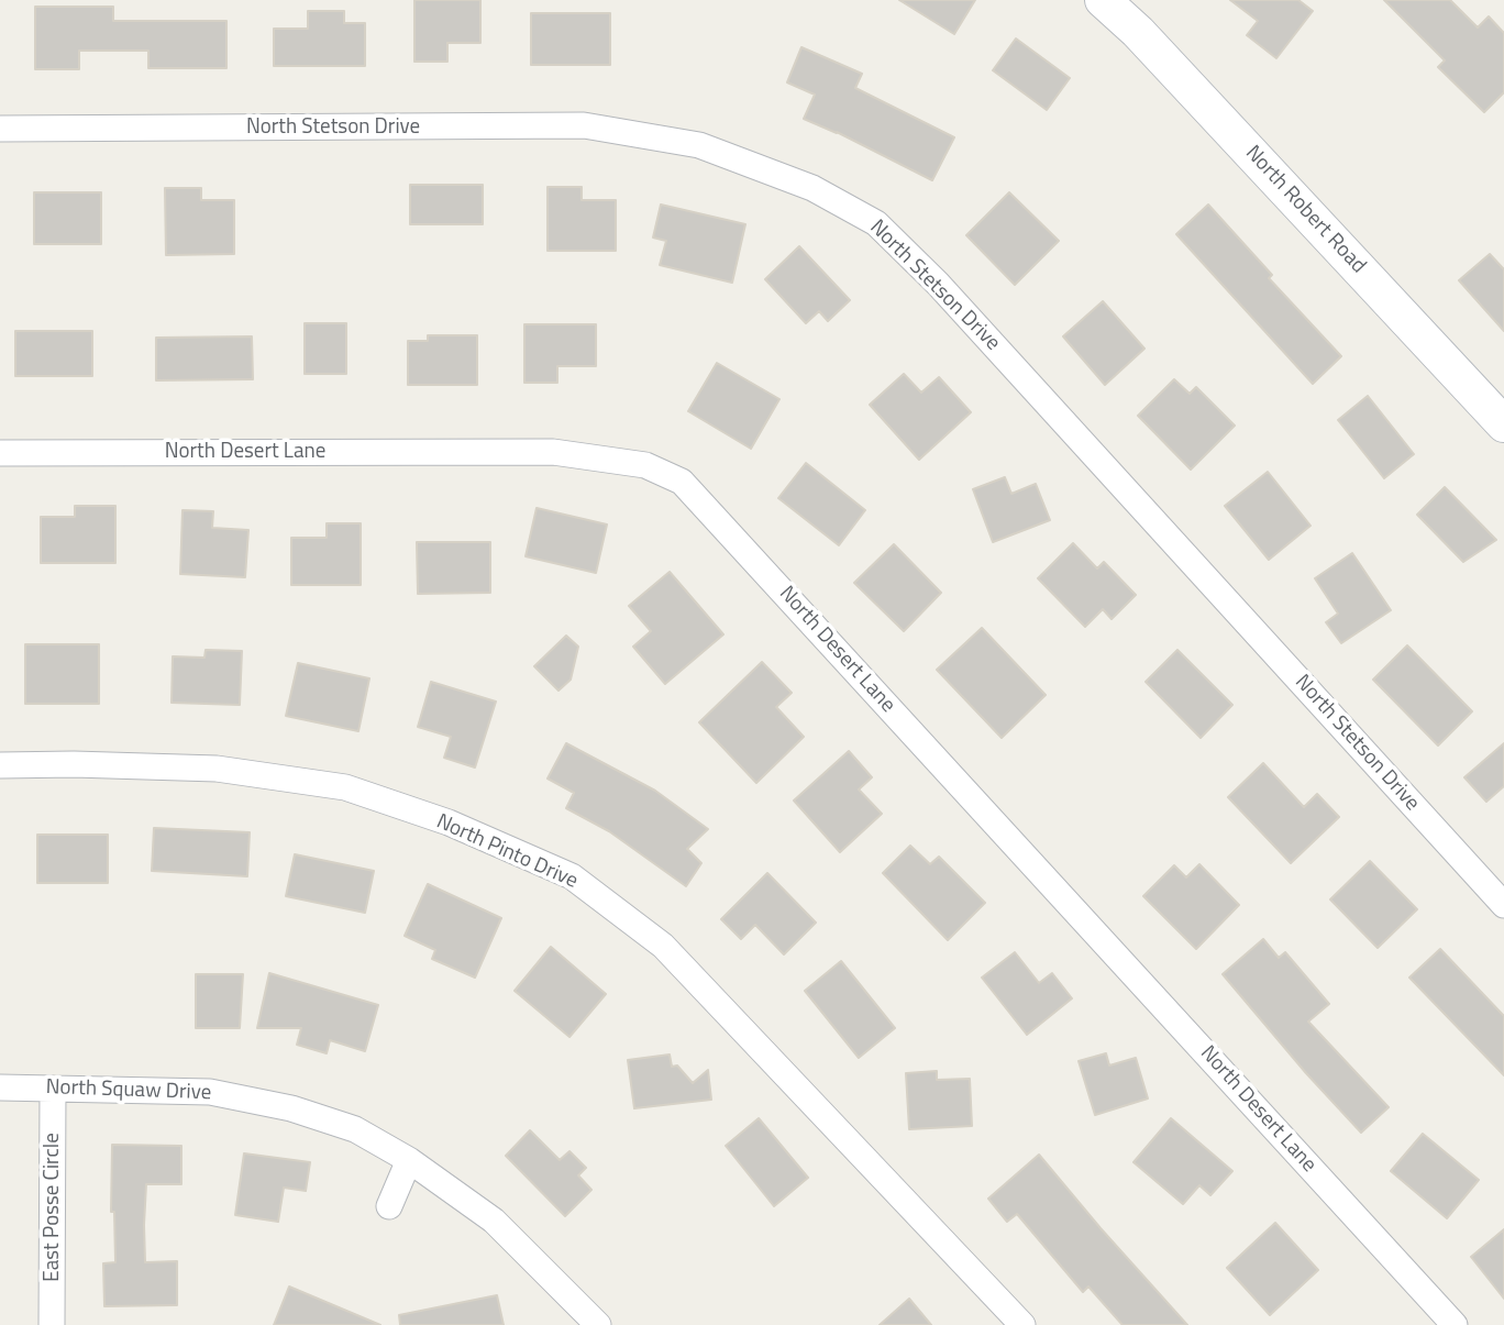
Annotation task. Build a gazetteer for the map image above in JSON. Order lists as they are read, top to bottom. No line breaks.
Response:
{"streets":{"main road":["North Robert Road"],"street":["North Stetson Drive","North Desert Lane","North Pinto Drive","North Squaw Drive","East Posse Circle"]},"crossings":[["North Squaw Drive","East Posse Circle"]]}
